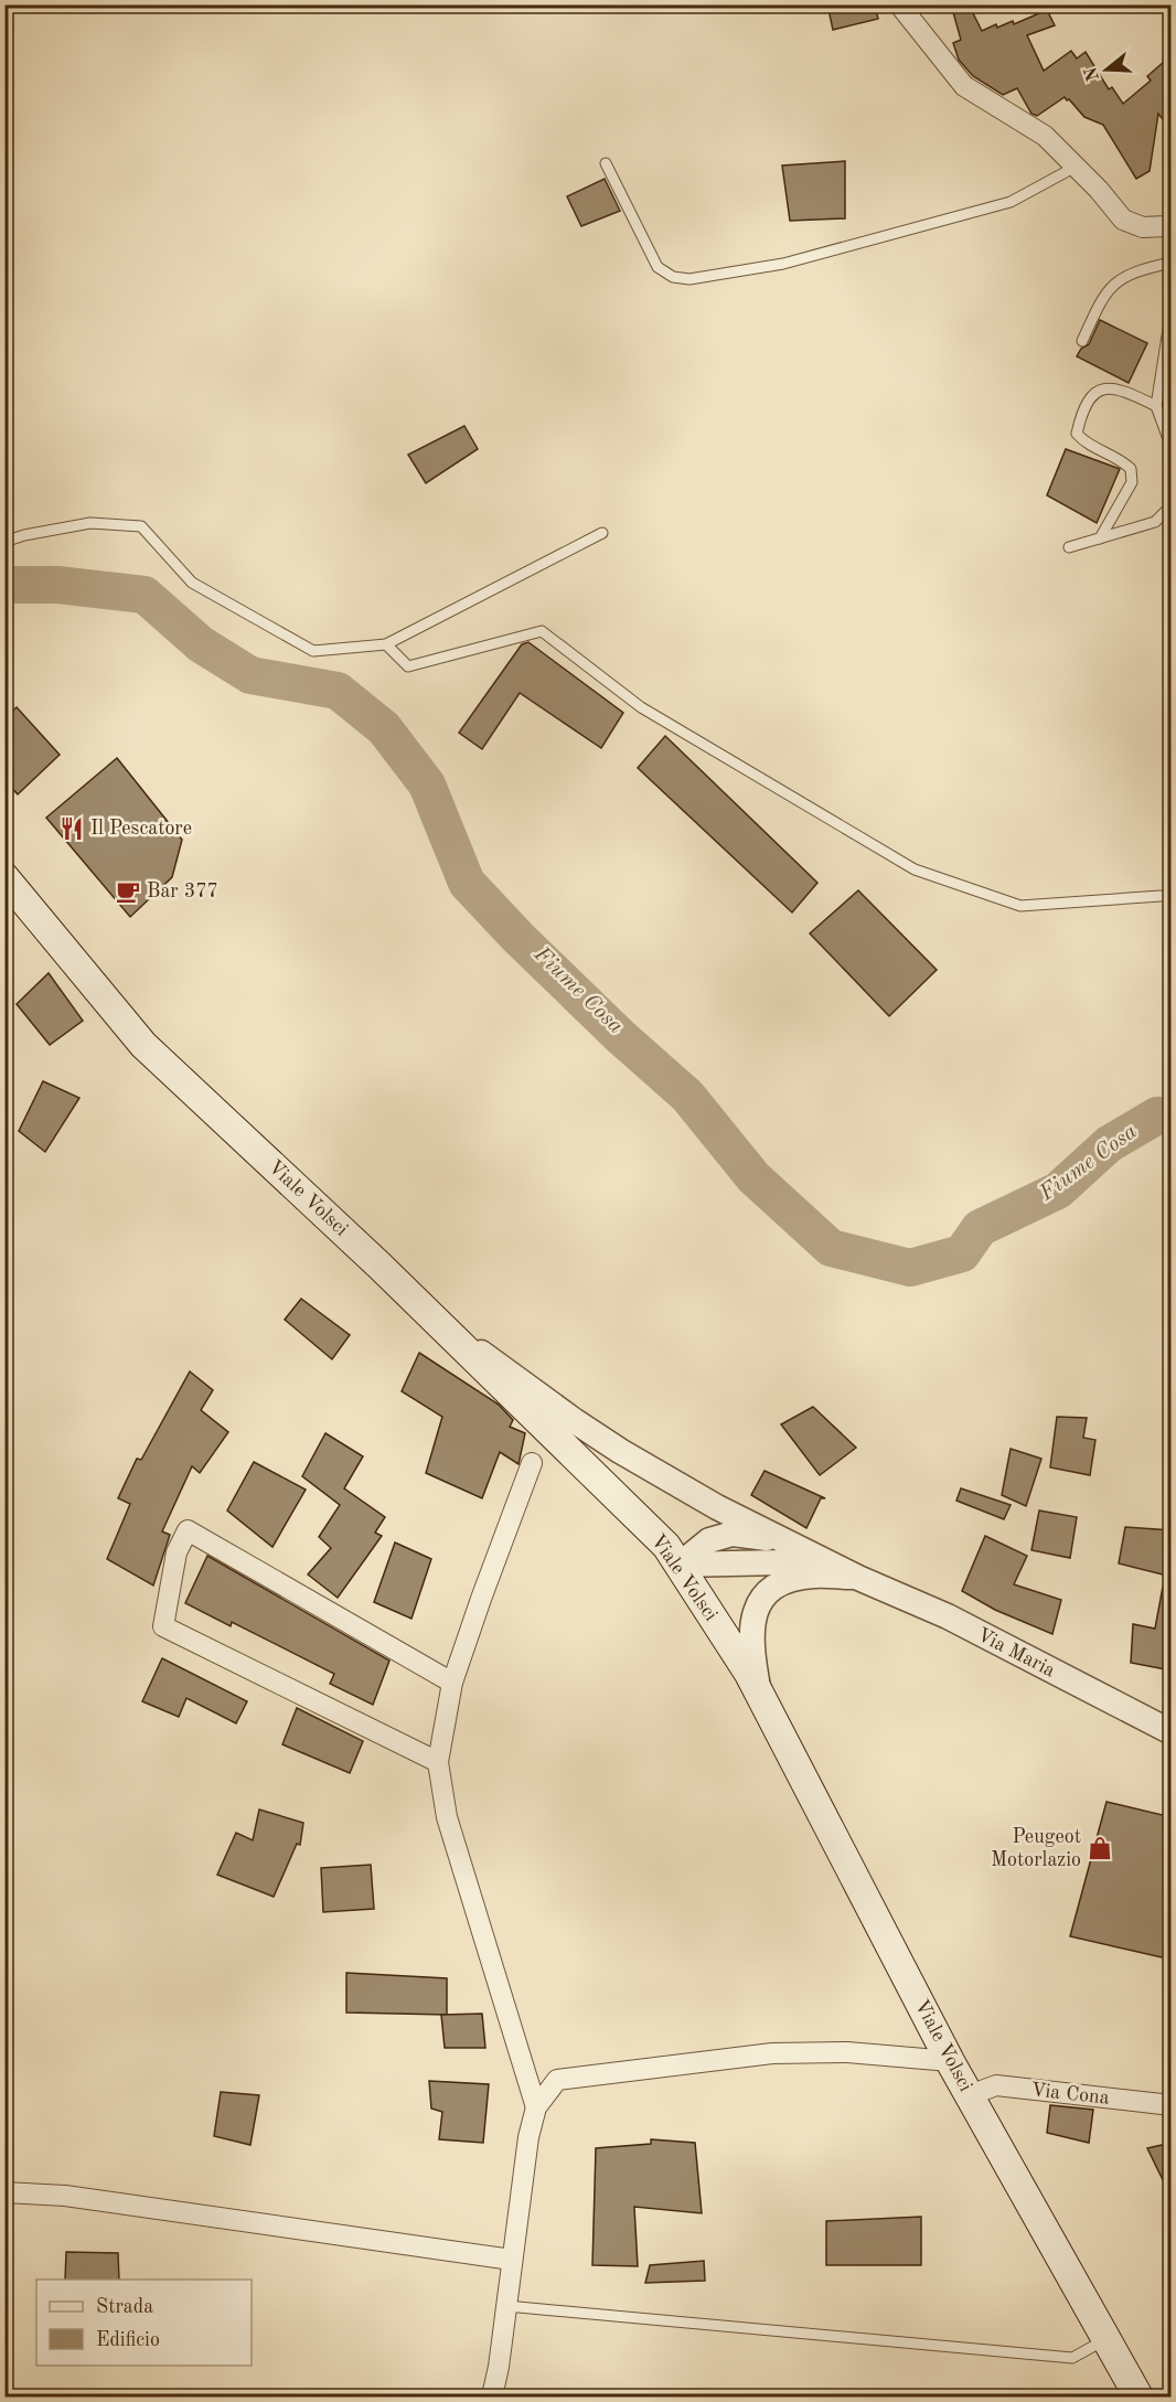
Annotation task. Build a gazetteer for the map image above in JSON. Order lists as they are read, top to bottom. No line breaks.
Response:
{"streets":{"main road":["Viale Volsci"],"street":["Via Maria","Via Cona"]},"crossings":[["Viale Volsci","Via Cona"]],"water":["Fiume Cosa"],"places":{"restaurant":["Il Pescatore"],"cafe":["Bar 377"],"shop":["Peugeot Motorlazio"]},"legend":["Strada","Edificio"],"north":"left"}
